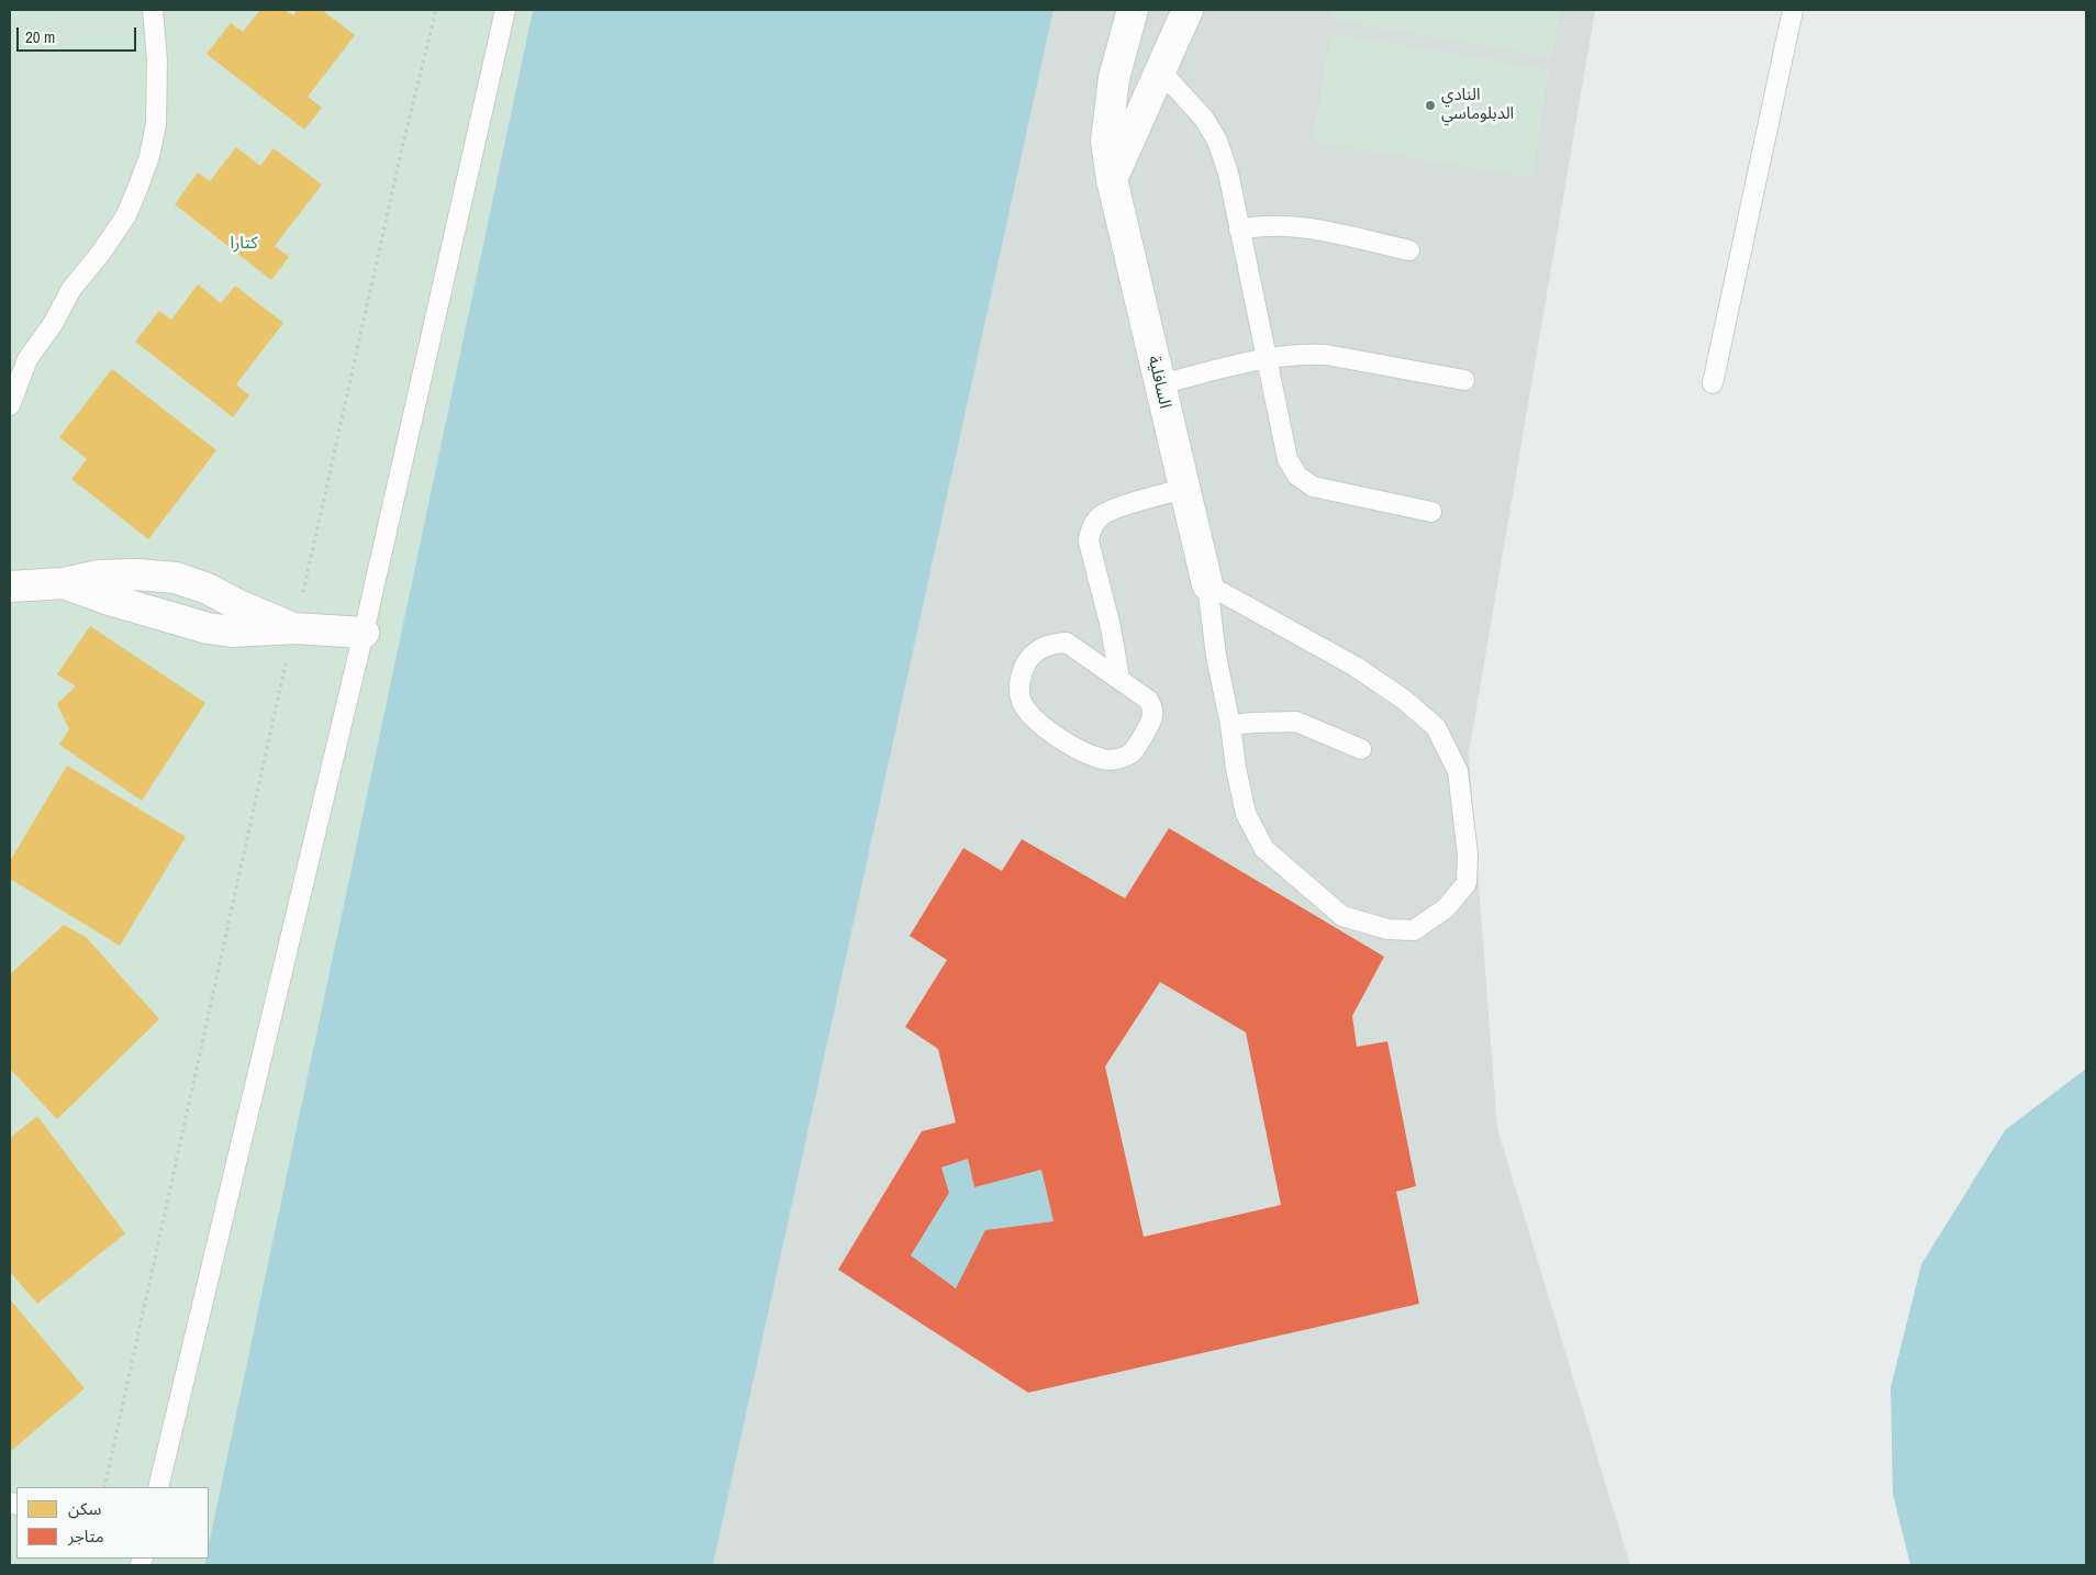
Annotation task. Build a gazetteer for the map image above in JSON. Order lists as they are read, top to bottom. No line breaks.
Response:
{"streets":{"street":["السافلية"]},"parks":["كتارا"],"places":["النادي الدبلوماسي"],"legend":["سكن","متاجر"],"scale_bar":"20 m"}
